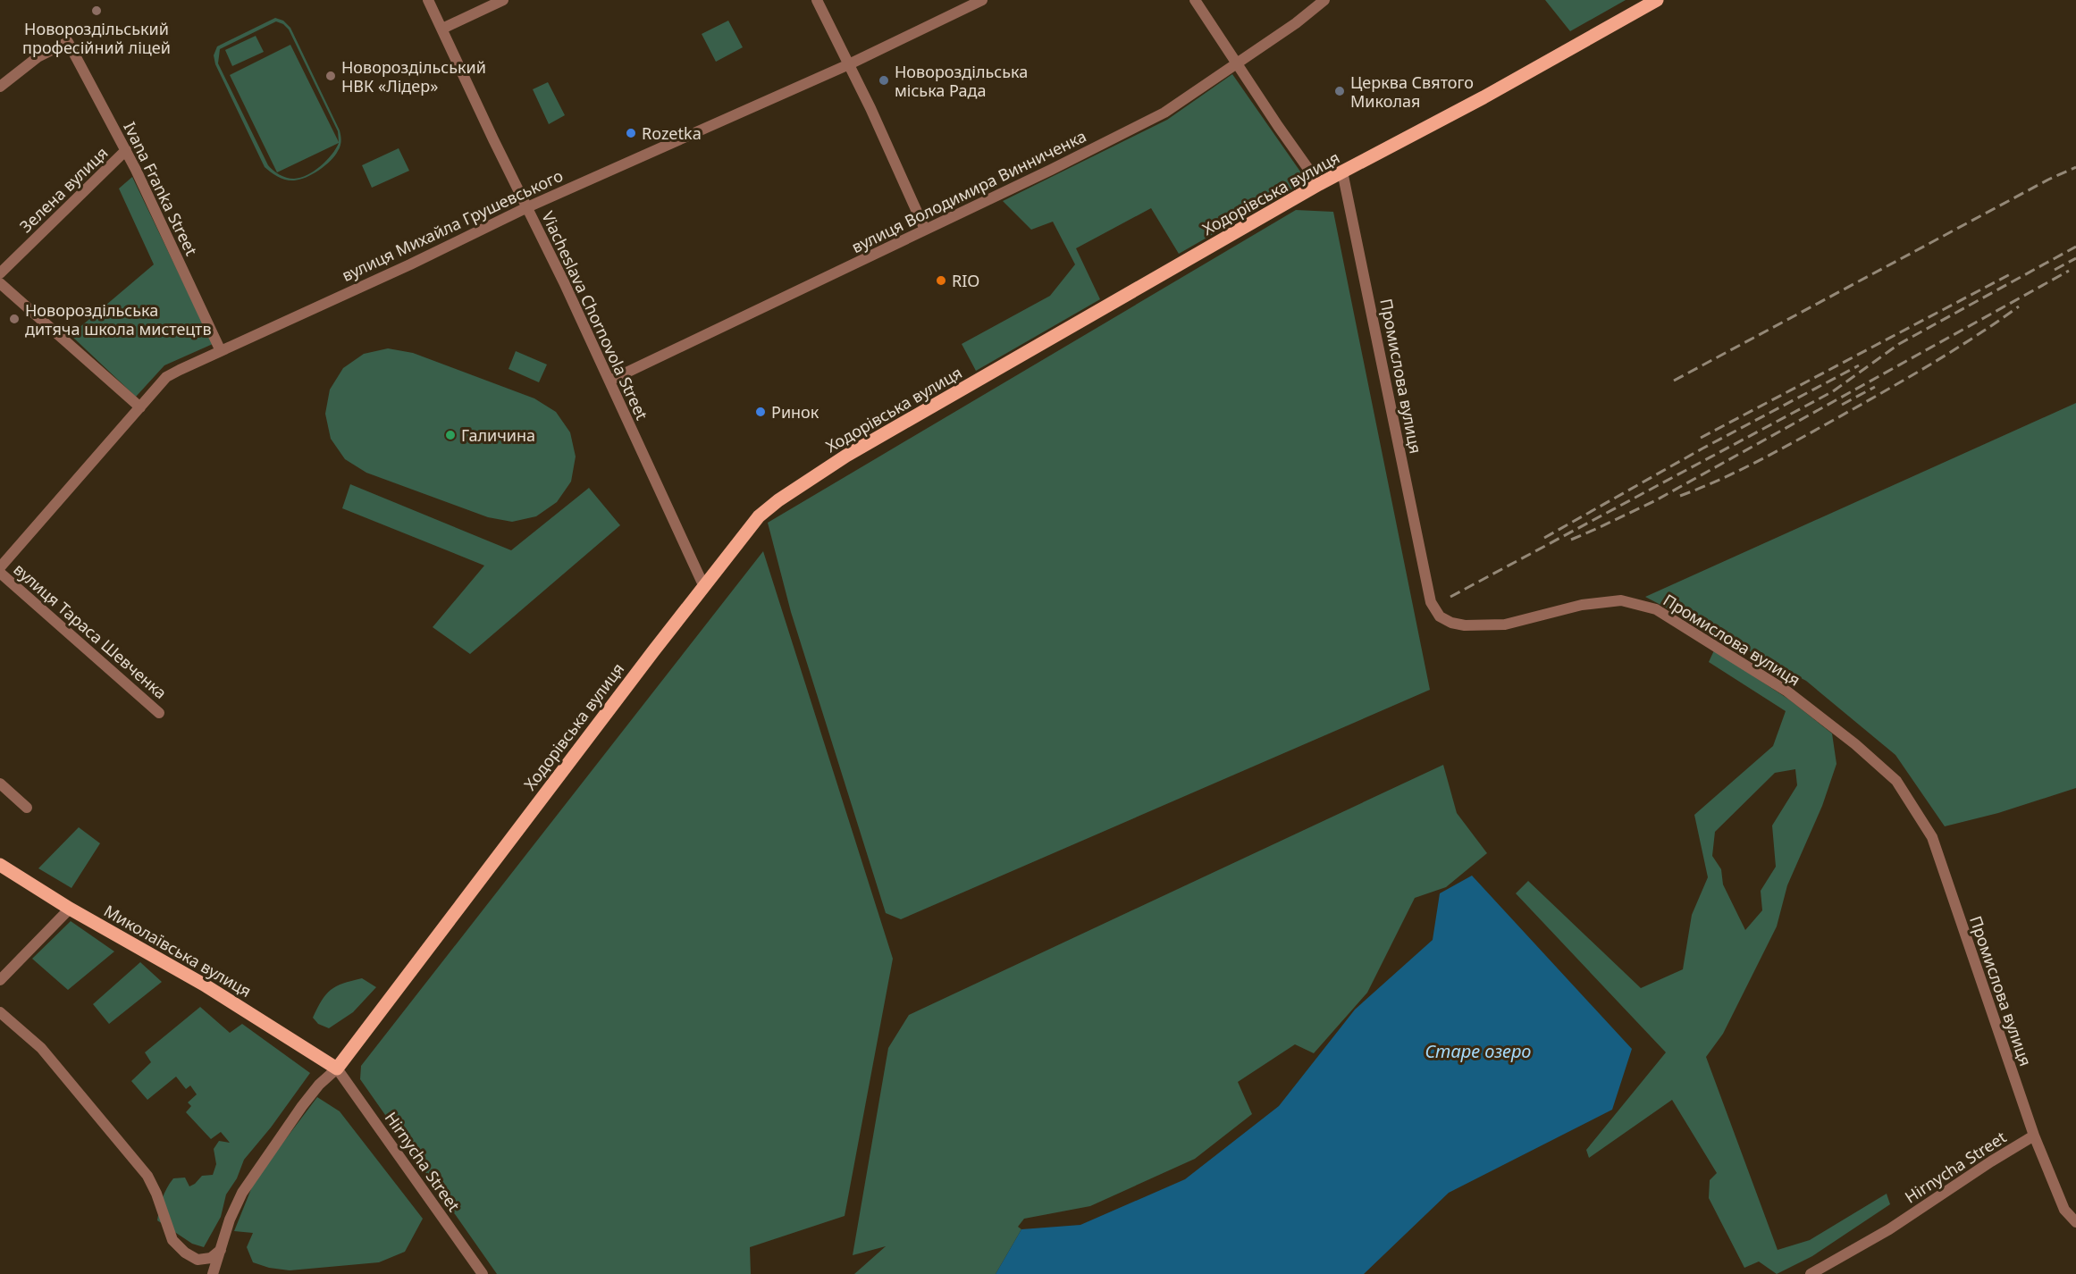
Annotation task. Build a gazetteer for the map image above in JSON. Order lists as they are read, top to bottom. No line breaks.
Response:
{"streets":{"main road":["Ходорівська вулиця","Миколаївська вулиця"],"street":["Ivana Franka Street","Зелена вулиця","вулиця Володимира Винниченка","вулиця Михайла Грушевського","Viacheslava Chornovola Street","Промислова вулиця","вулиця Тараса Шевченка","Hirnycha Street"]},"crossings":[["Ivana Franka Street","Зелена вулиця"],["Ivana Franka Street","вулиця Михайла Грушевського"],["вулиця Володимира Винниченка","Viacheslava Chornovola Street"],["Ходорівська вулиця","Viacheslava Chornovola Street"],["Ходорівська вулиця","Промислова вулиця"],["Ходорівська вулиця","Миколаївська вулиця"],["Ходорівська вулиця","Hirnycha Street"],["вулиця Михайла Грушевського","Viacheslava Chornovola Street"],["Промислова вулиця","Hirnycha Street"],["Миколаївська вулиця","Hirnycha Street"]],"water":["Старе озеро"],"places":["Новороздільський професійний ліцей","Новороздільський НВК «Лідер»","Новороздільська міська Рада","Церква Святого Миколая","Rozetka","RIO","Новороздільська дитяча школа мистецтв","Ринок","Галичина"]}
